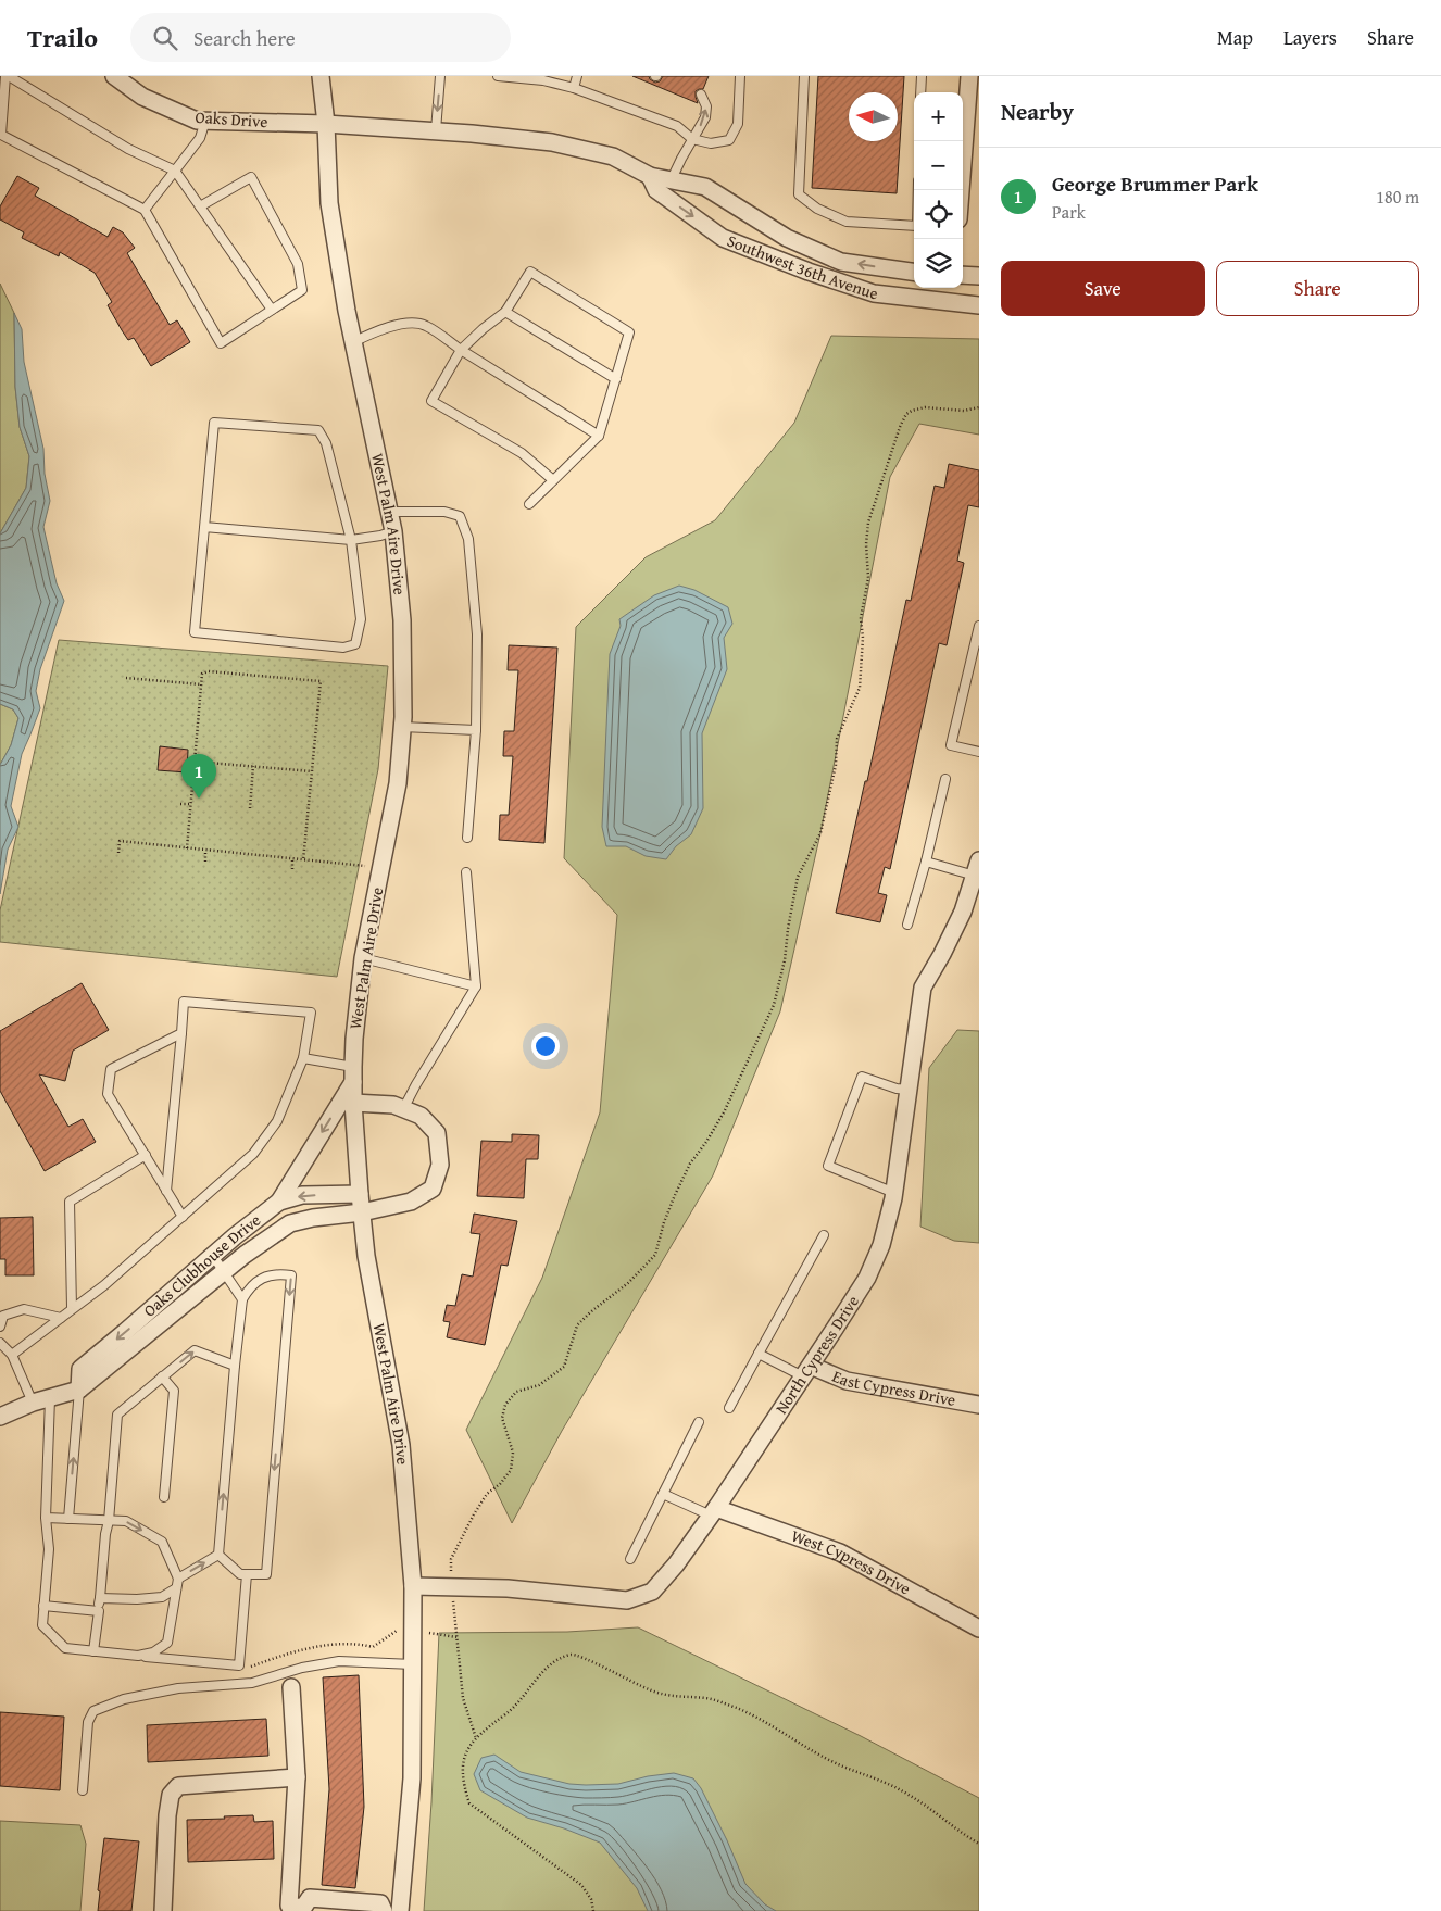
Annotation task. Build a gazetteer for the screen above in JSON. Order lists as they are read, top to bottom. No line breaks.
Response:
{"streets":{"street":["Oaks Drive","Southwest 36th Avenue","West Palm Aire Drive","Oaks Clubhouse Drive","North Cypress Drive","East Cypress Drive","West Cypress Drive"]},"crossings":[["Oaks Drive","Southwest 36th Avenue"],["Oaks Drive","West Palm Aire Drive"],["Southwest 36th Avenue","West Palm Aire Drive"],["West Palm Aire Drive","Oaks Clubhouse Drive"],["West Palm Aire Drive","North Cypress Drive"],["North Cypress Drive","East Cypress Drive"],["North Cypress Drive","West Cypress Drive"]],"north":"left","page":{"header":"Trailo","search":"Search here","nav":["Map","Layers","Share"],"heading":"Nearby","map_buttons":["+","−"],"list":[{"mark":"1","name":"George Brummer Park","note":"Park","value":"180 m"}],"buttons":["Save","Share"],"pins":"1"}}
